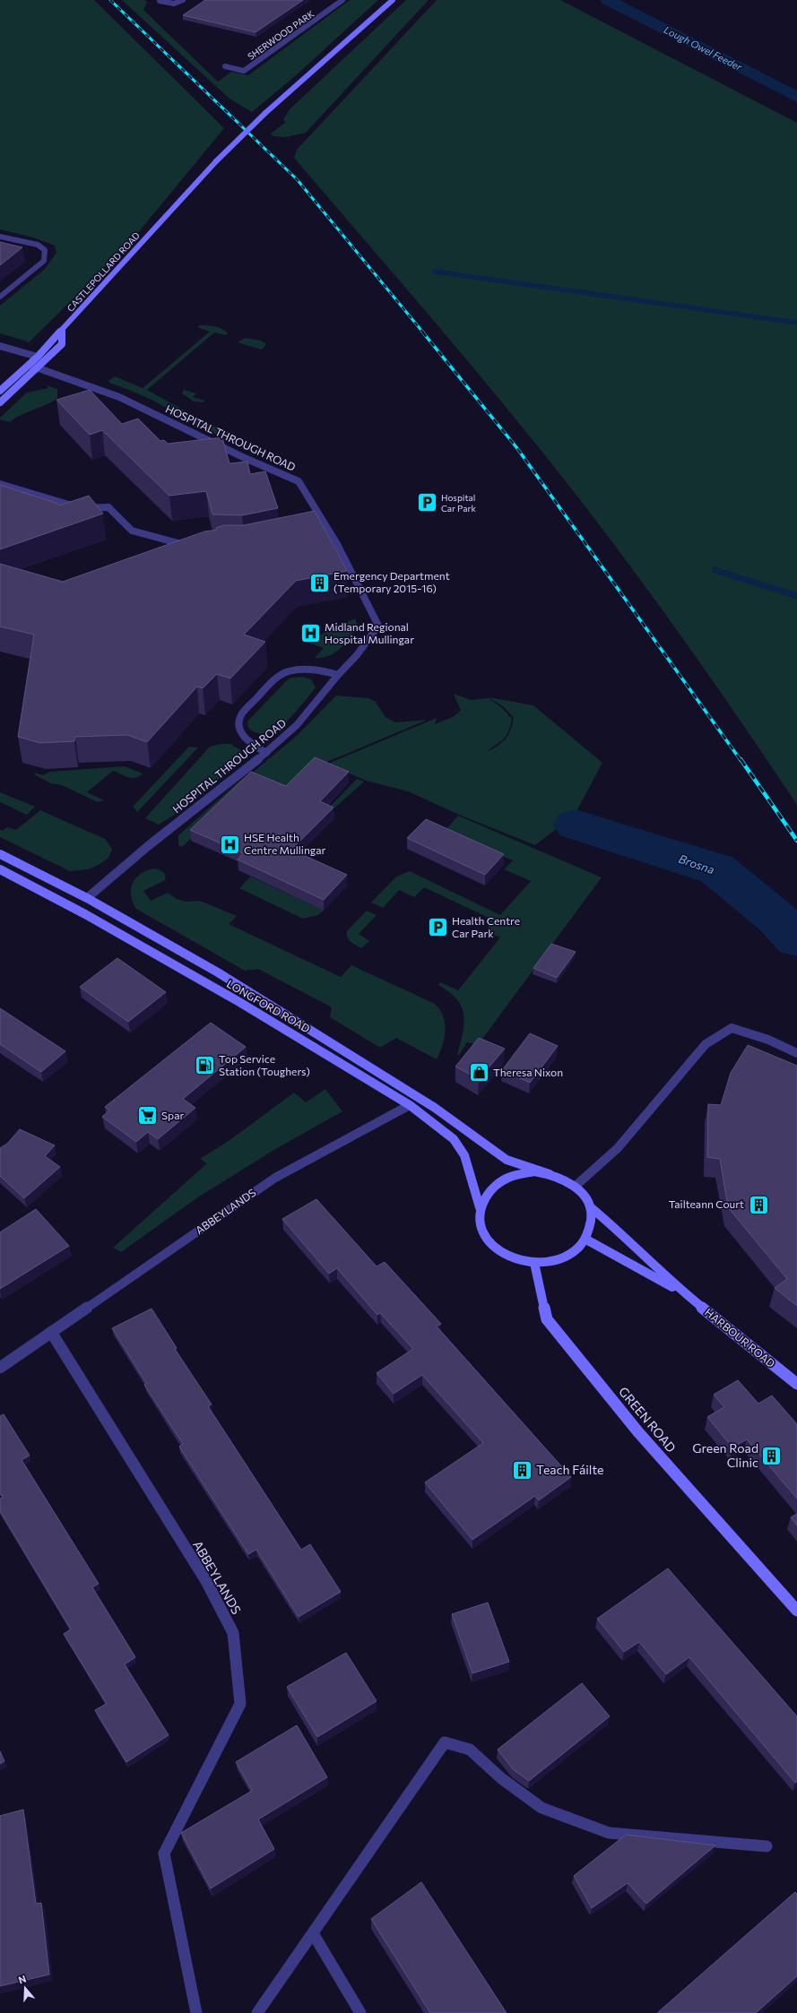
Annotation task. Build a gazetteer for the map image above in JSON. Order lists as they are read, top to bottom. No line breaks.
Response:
{"streets":{"street":["SHERWOOD PARK","CASTLEPOLLARD ROAD","HOSPITAL THROUGH ROAD","LONGFORD ROAD","ABBEYLANDS","HARBOUR ROAD","GREEN ROAD"]},"crossings":[["CASTLEPOLLARD ROAD","HOSPITAL THROUGH ROAD"],["LONGFORD ROAD","ABBEYLANDS"],["LONGFORD ROAD","HARBOUR ROAD"],["LONGFORD ROAD","GREEN ROAD"],["HARBOUR ROAD","GREEN ROAD"]],"water":["Lough Owel Feeder","Brosna"],"places":{"parking":["Hospital Car Park","Health Centre Car Park"],"building":["Emergency Department (Temporary 2015-16)","Tailteann Court","Green Road Clinic","Teach Fáilte"],"hospital":["Midland Regional Hospital Mullingar","HSE Health Centre Mullingar"],"fuel station":["Top Service Station (Toughers)"],"shop":["Theresa Nixon"],"supermarket":["Spar"]},"north":"top"}
